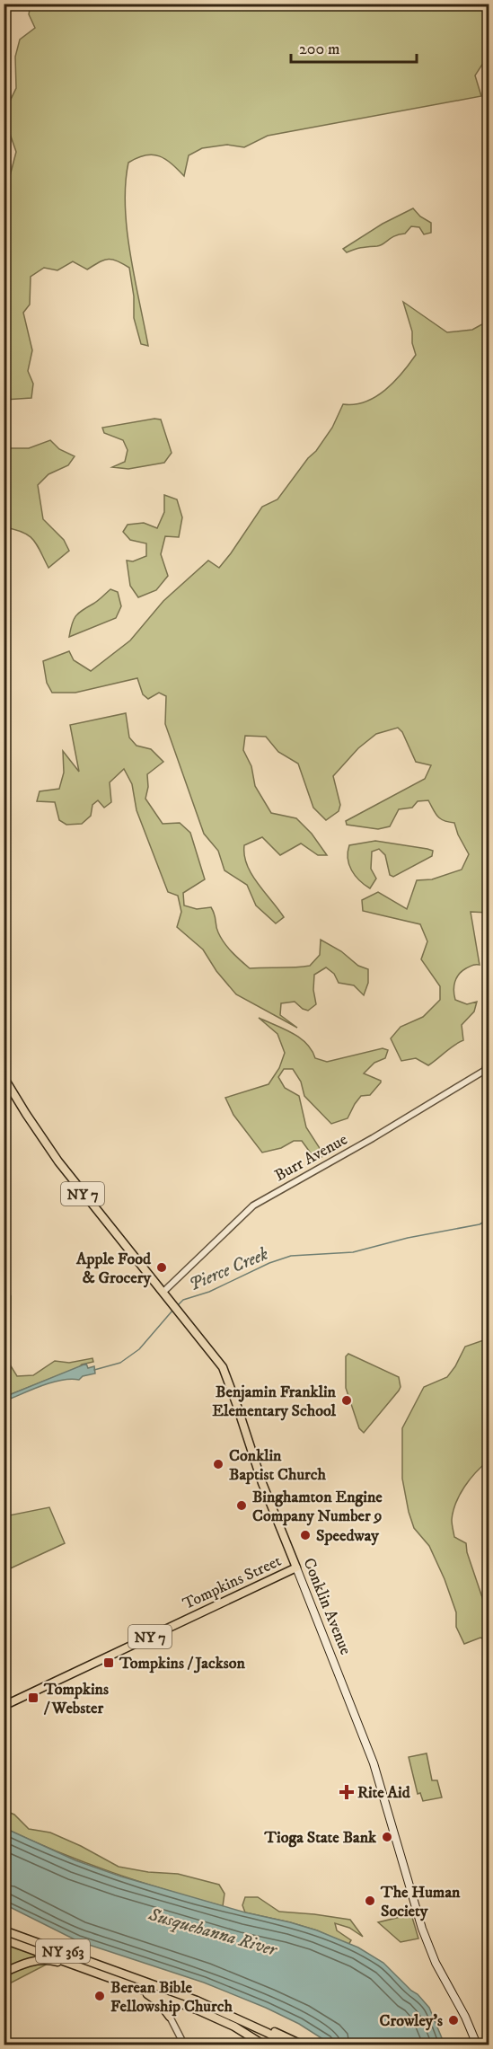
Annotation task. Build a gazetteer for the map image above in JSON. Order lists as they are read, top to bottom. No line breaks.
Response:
{"streets":{"main road":["NY 7","Tompkins Street","Conklin Avenue","NY 363"],"street":["Burr Avenue"]},"crossings":[["Burr Avenue","Conklin Avenue"],["Tompkins Street","Conklin Avenue"]],"water":["Pierce Creek","Susquehanna River"],"places":{"other":["Apple Food & Grocery","Benjamin Franklin Elementary School","Conklin Baptist Church","Binghamton Engine Company Number 9","Speedway","Tioga State Bank","The Human Society","Berean Bible Fellowship Church","Crowley's"],"transit":["Tompkins / Jackson","Tompkins / Webster"],"health":["Rite Aid"]},"scale_bar":"200 m"}
